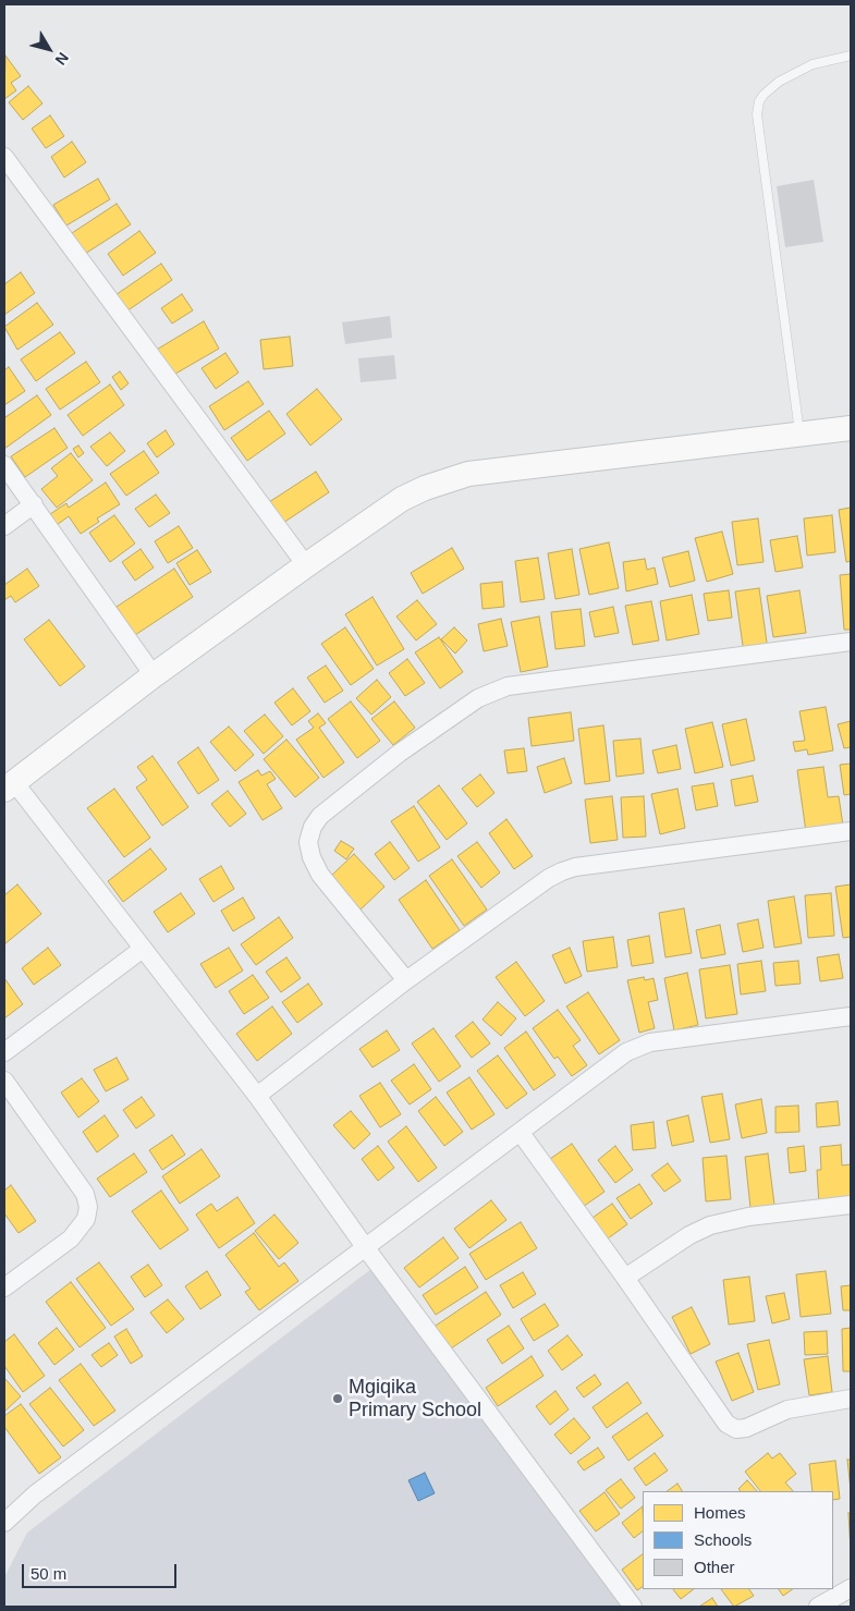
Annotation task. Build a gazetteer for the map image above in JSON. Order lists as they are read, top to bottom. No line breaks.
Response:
{"places":["Mgiqika Primary School"],"legend":["Homes","Schools","Other"],"scale_bar":"50 m","north":"bottom right"}
